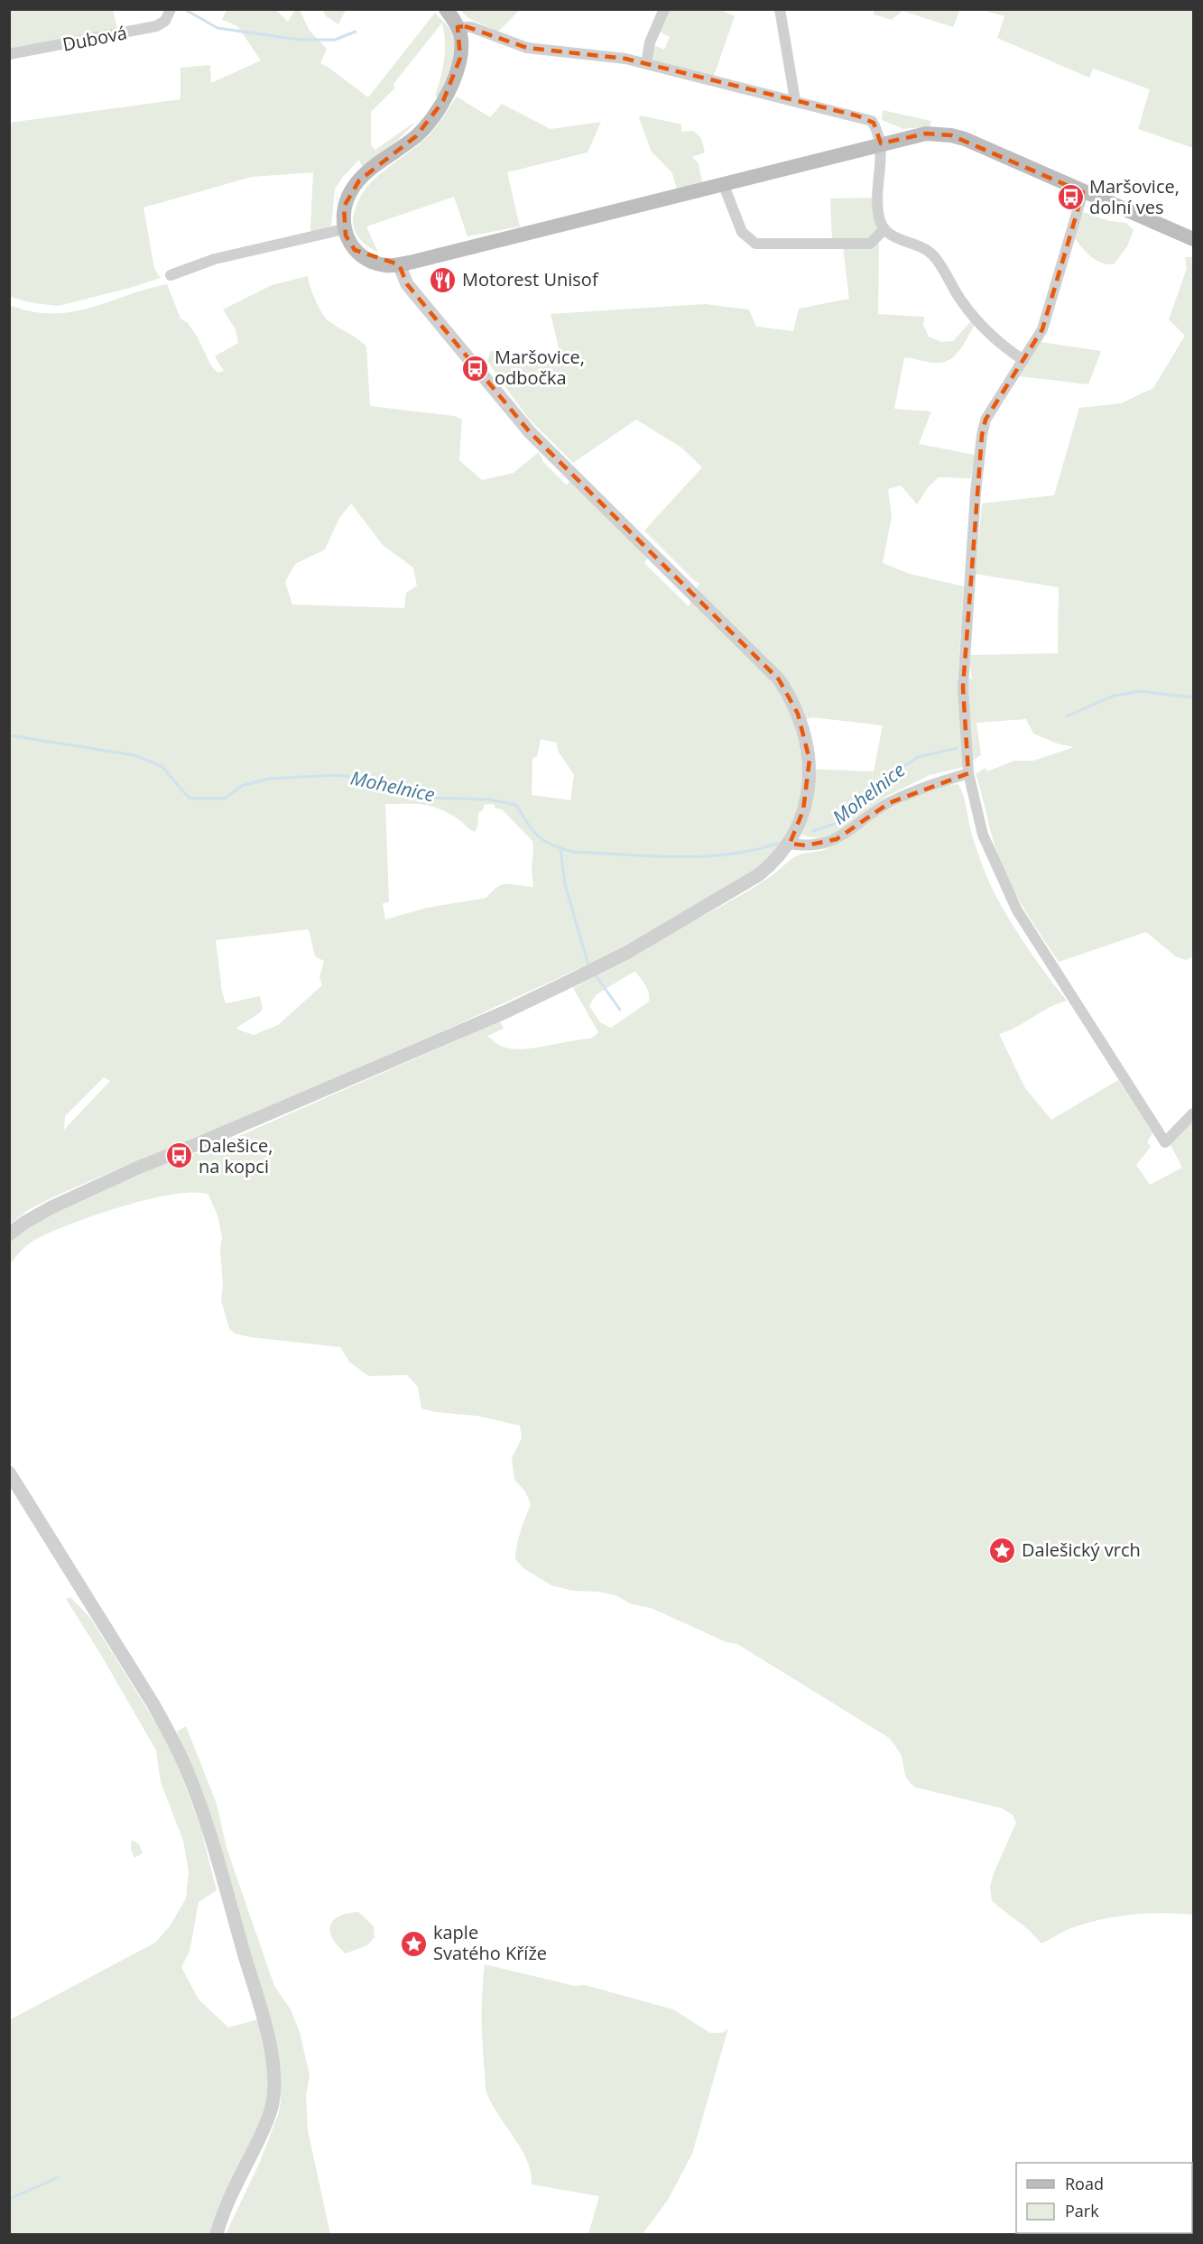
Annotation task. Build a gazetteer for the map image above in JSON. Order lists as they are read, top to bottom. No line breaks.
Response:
{"streets":{"street":["Dubová"]},"water":["Mohelnice"],"places":{"bus stop":["Maršovice, dolní ves","Maršovice, odbočka","Dalešice, na kopci"],"restaurant":["Motorest Unisof"],"place":["Dalešický vrch","kaple Svatého Kříže"]},"legend":["Road","Park"]}
